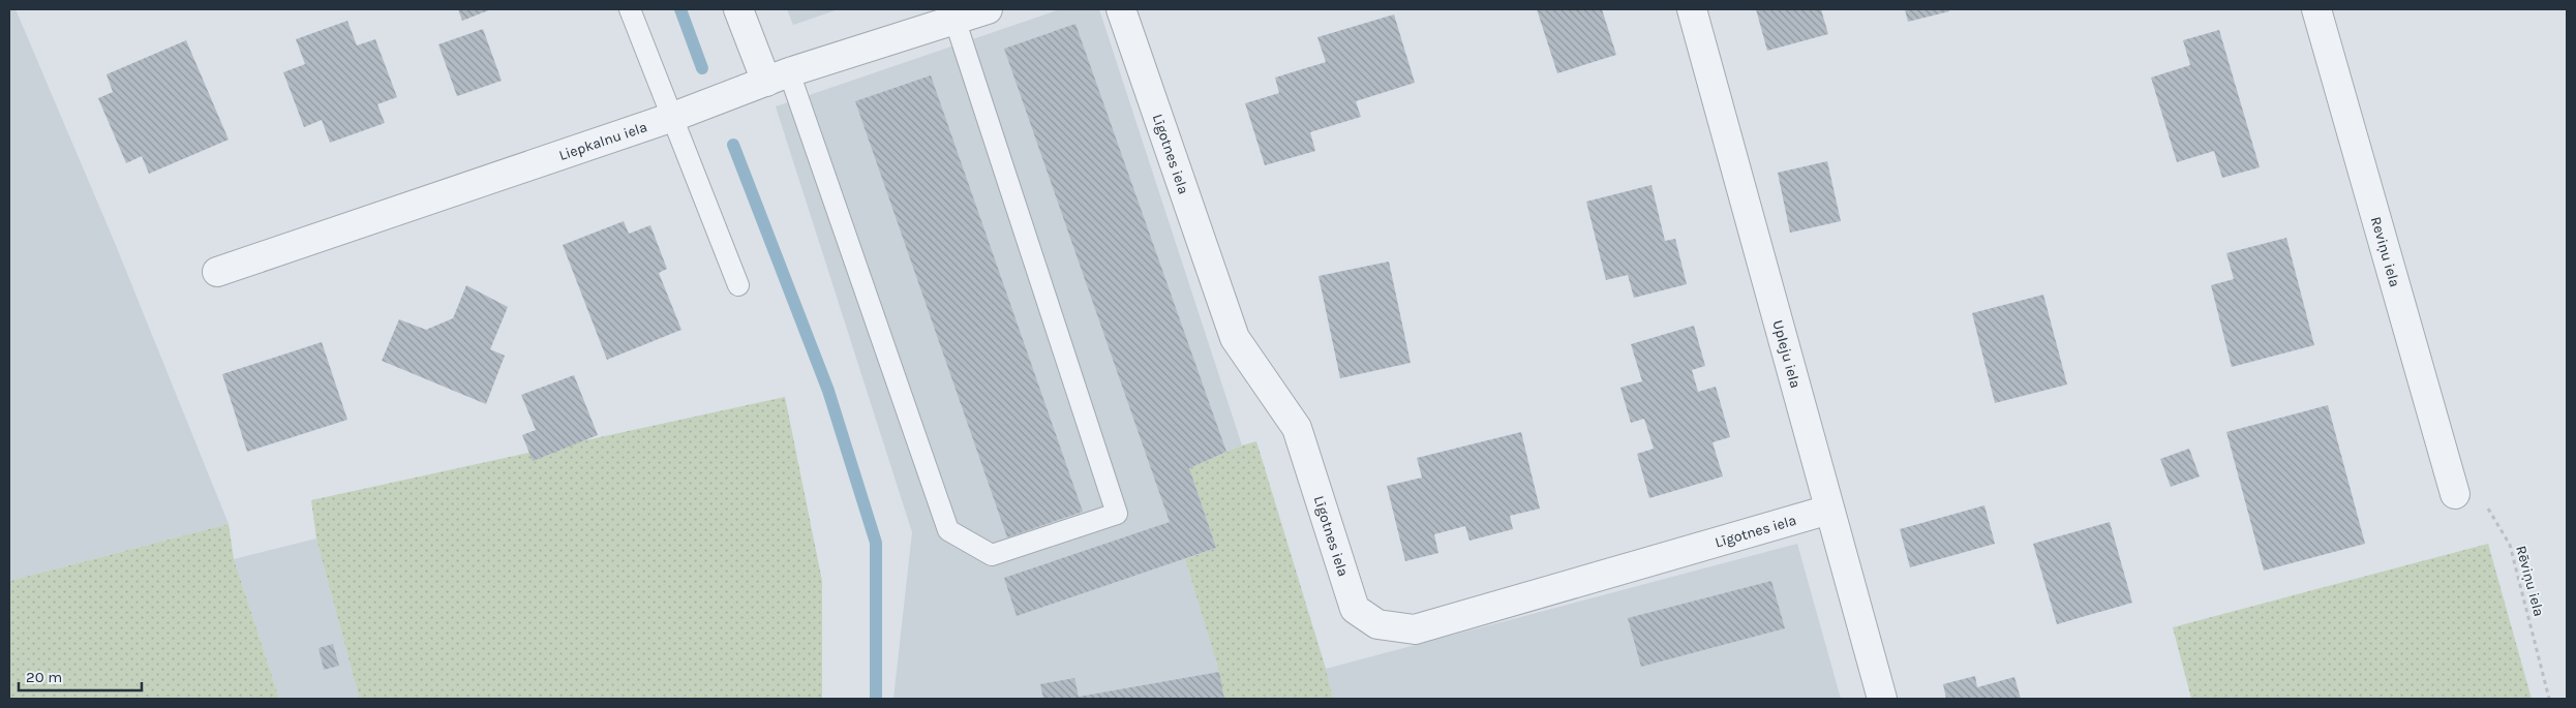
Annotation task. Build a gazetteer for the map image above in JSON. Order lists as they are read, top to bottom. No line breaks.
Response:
{"streets":{"street":["Liepkalnu iela","Līgotnes iela","Reviņu iela","Upleju iela"],"path":["Rēviņu iela"]},"crossings":[["Līgotnes iela","Upleju iela"],["Reviņu iela","Rēviņu iela"]],"scale_bar":"20 m"}
